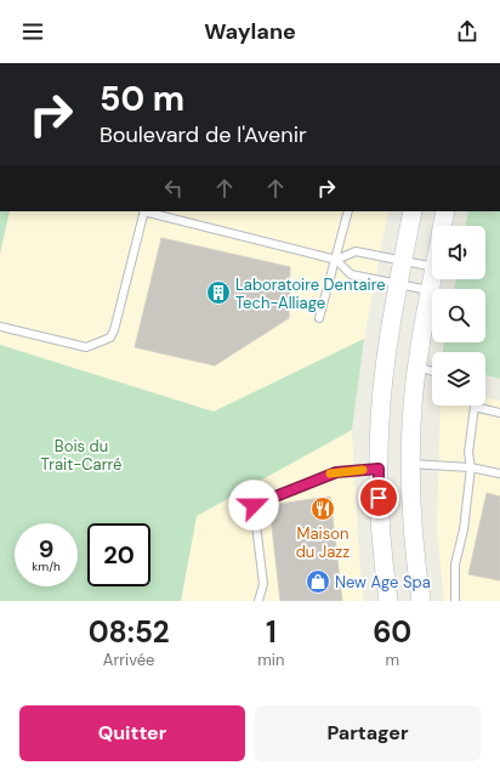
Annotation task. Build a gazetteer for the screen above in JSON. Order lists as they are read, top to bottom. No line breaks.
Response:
{"parks":["Bois du Trait-Carré"],"places":{"building":["Laboratoire Dentaire Tech-Alliage"],"restaurant":["Maison du Jazz"],"shop":["New Age Spa"]},"page":{"header":"Waylane","turn":["50 m","Boulevard de l'Avenir"],"speed":"9 km/h","limit":"20","eta":["08:52","Arrivée","1","min","60","m"],"buttons":["Quitter","Partager"]}}
